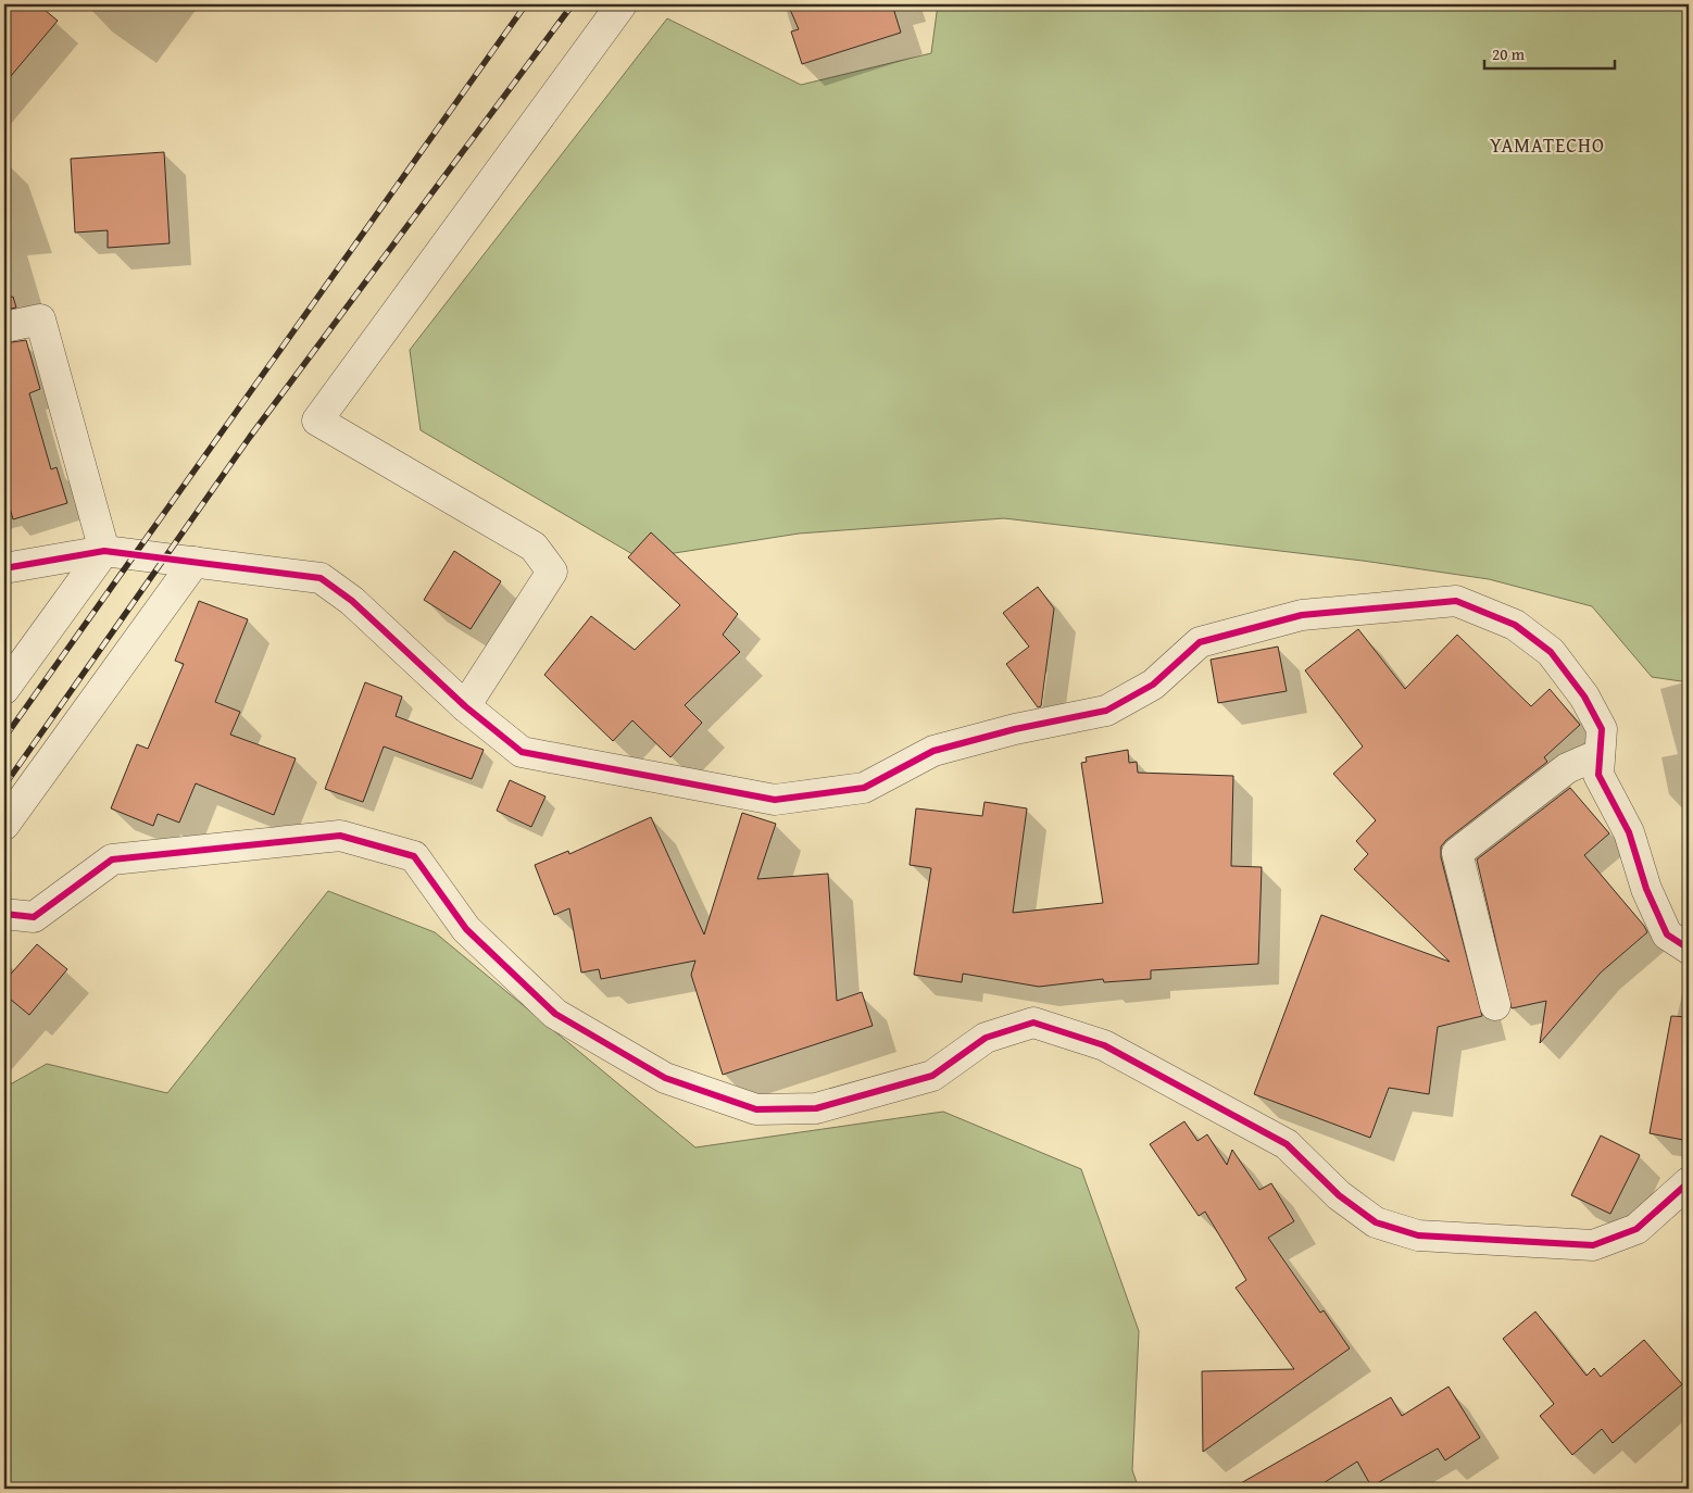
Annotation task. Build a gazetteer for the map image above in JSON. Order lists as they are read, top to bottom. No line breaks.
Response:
{"districts":["YAMATECHO"],"scale_bar":"20 m"}
